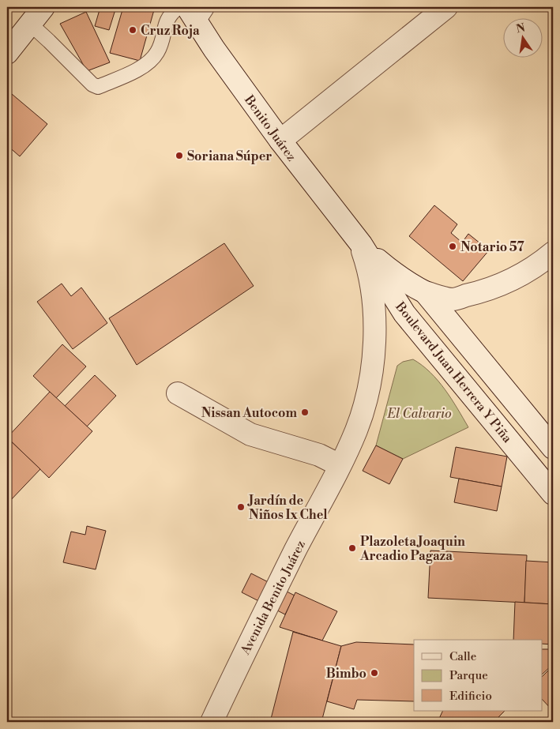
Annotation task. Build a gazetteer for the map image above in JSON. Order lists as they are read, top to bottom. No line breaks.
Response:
{"streets":{"street":["Benito Juárez","Boulevard Juan Herrera Y Piña","Avenida Benito Juárez"]},"crossings":[["Benito Juárez","Boulevard Juan Herrera Y Piña"],["Benito Juárez","Avenida Benito Juárez"],["Boulevard Juan Herrera Y Piña","Avenida Benito Juárez"]],"parks":["El Calvario"],"places":["Cruz Roja","Soriana Súper","Notario 57","Nissan Autocom","Jardín de Niños Ix Chel","Plazoleta Joaquin Arcadio Pagaza","Bimbo"],"legend":["Calle","Parque","Edificio"],"north":"top"}
